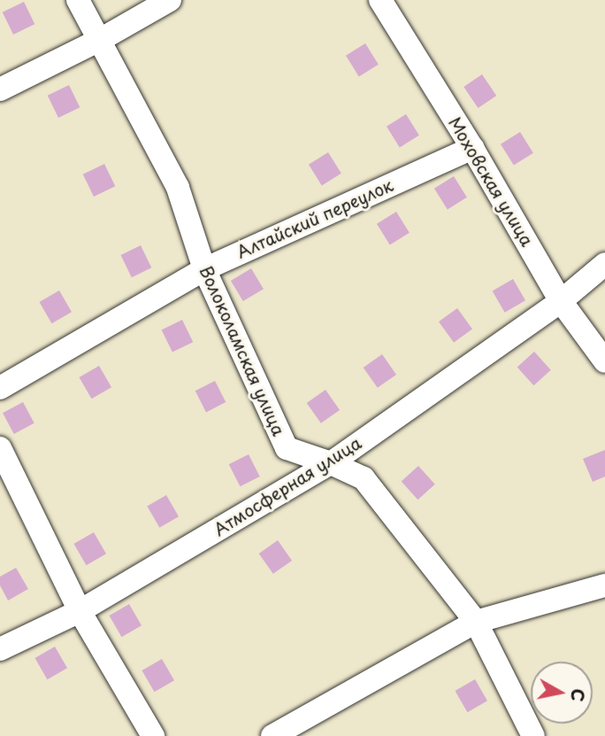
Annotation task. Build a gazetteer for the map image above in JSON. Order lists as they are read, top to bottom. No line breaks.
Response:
{"streets":{"street":["Моховская улица","Алтайский переулок","Волоколамская улица","Атмосферная улица"]},"crossings":[["Моховская улица","Алтайский переулок"],["Моховская улица","Атмосферная улица"],["Алтайский переулок","Волоколамская улица"],["Волоколамская улица","Атмосферная улица"]],"north":"right"}
